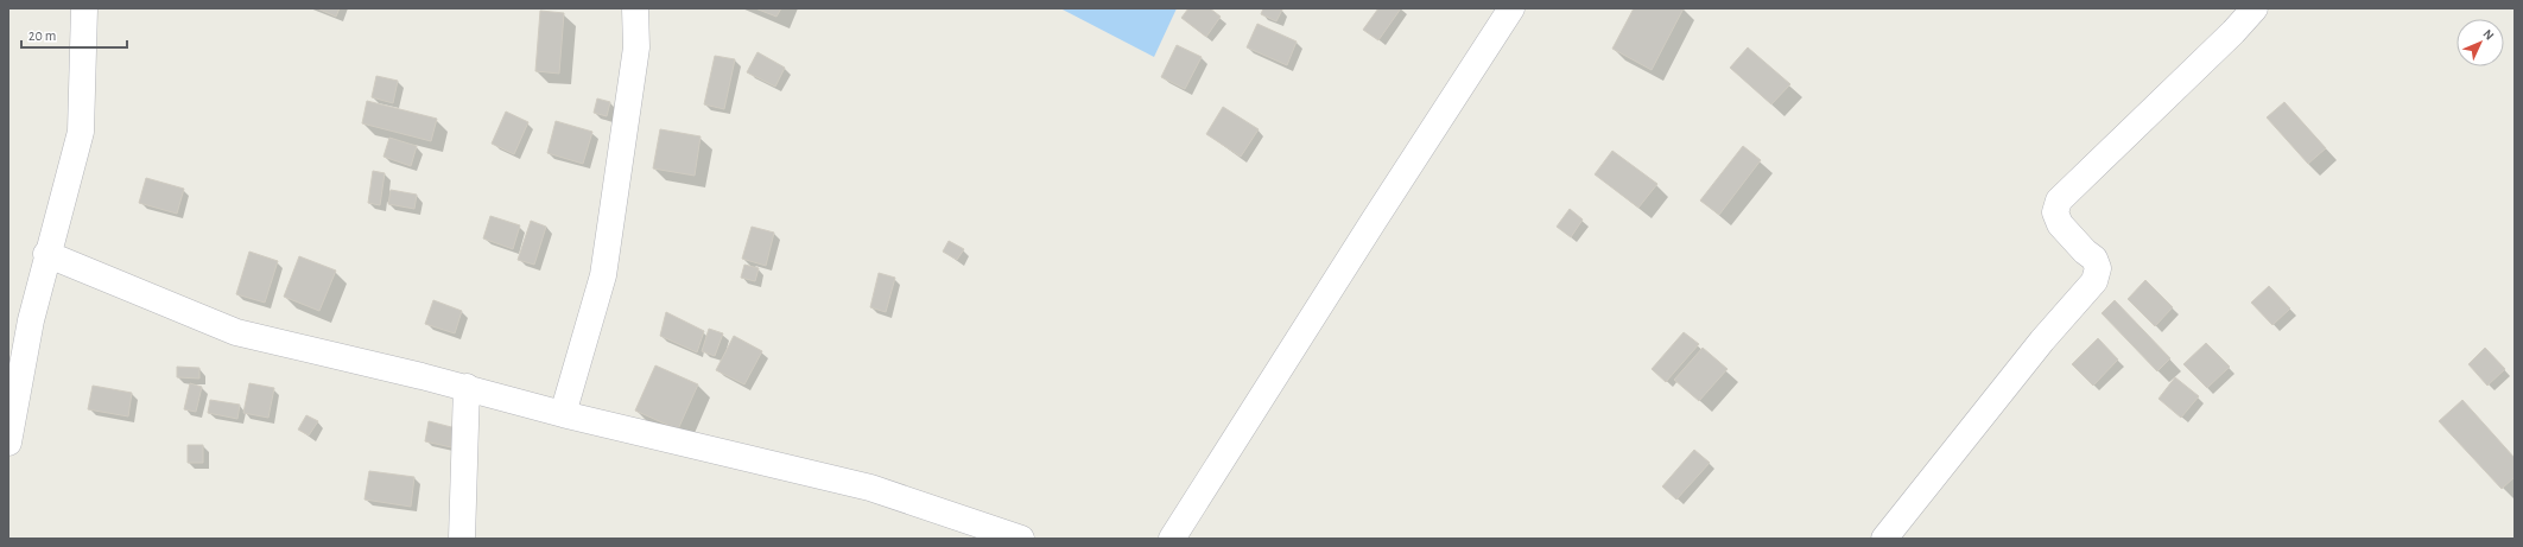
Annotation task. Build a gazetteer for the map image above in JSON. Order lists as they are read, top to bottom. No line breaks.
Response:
{"scale_bar":"20 m","north":"top right"}
